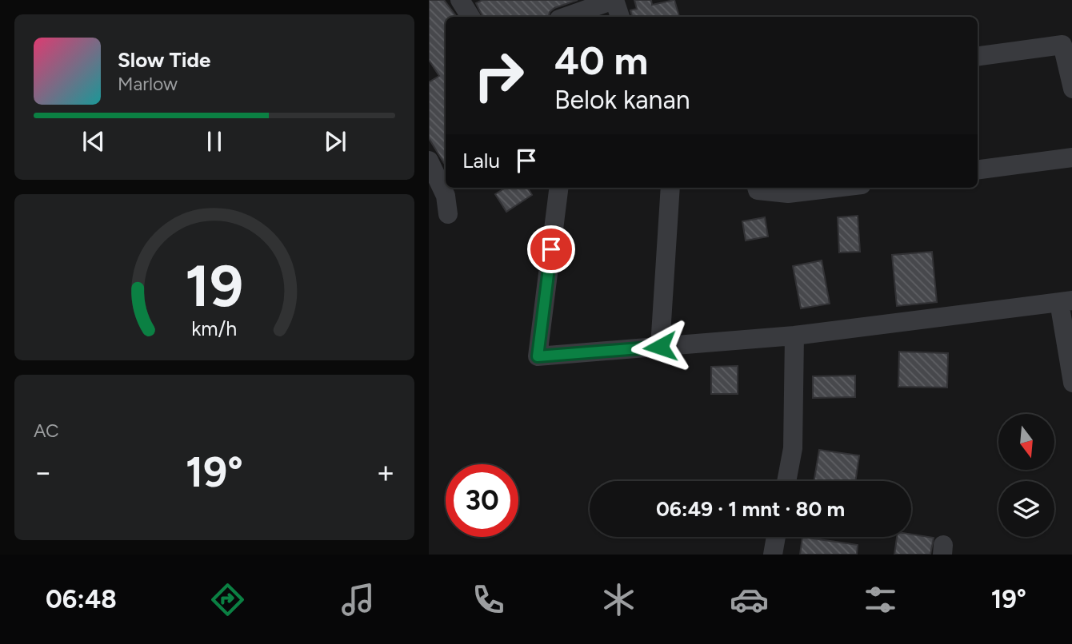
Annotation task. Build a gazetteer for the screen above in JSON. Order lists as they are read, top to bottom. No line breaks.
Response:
{"north":"bottom","page":{"turn":["40 m","Belok kanan"],"song":["Slow Tide","Marlow"],"then":"Lalu","tile":"AC","heat":["−","19°","+"],"limit":"30","trip":"06:49 · 1 mnt · 80 m","tabs":["06:48","19°"],"gauge":["19","km/h"]}}
